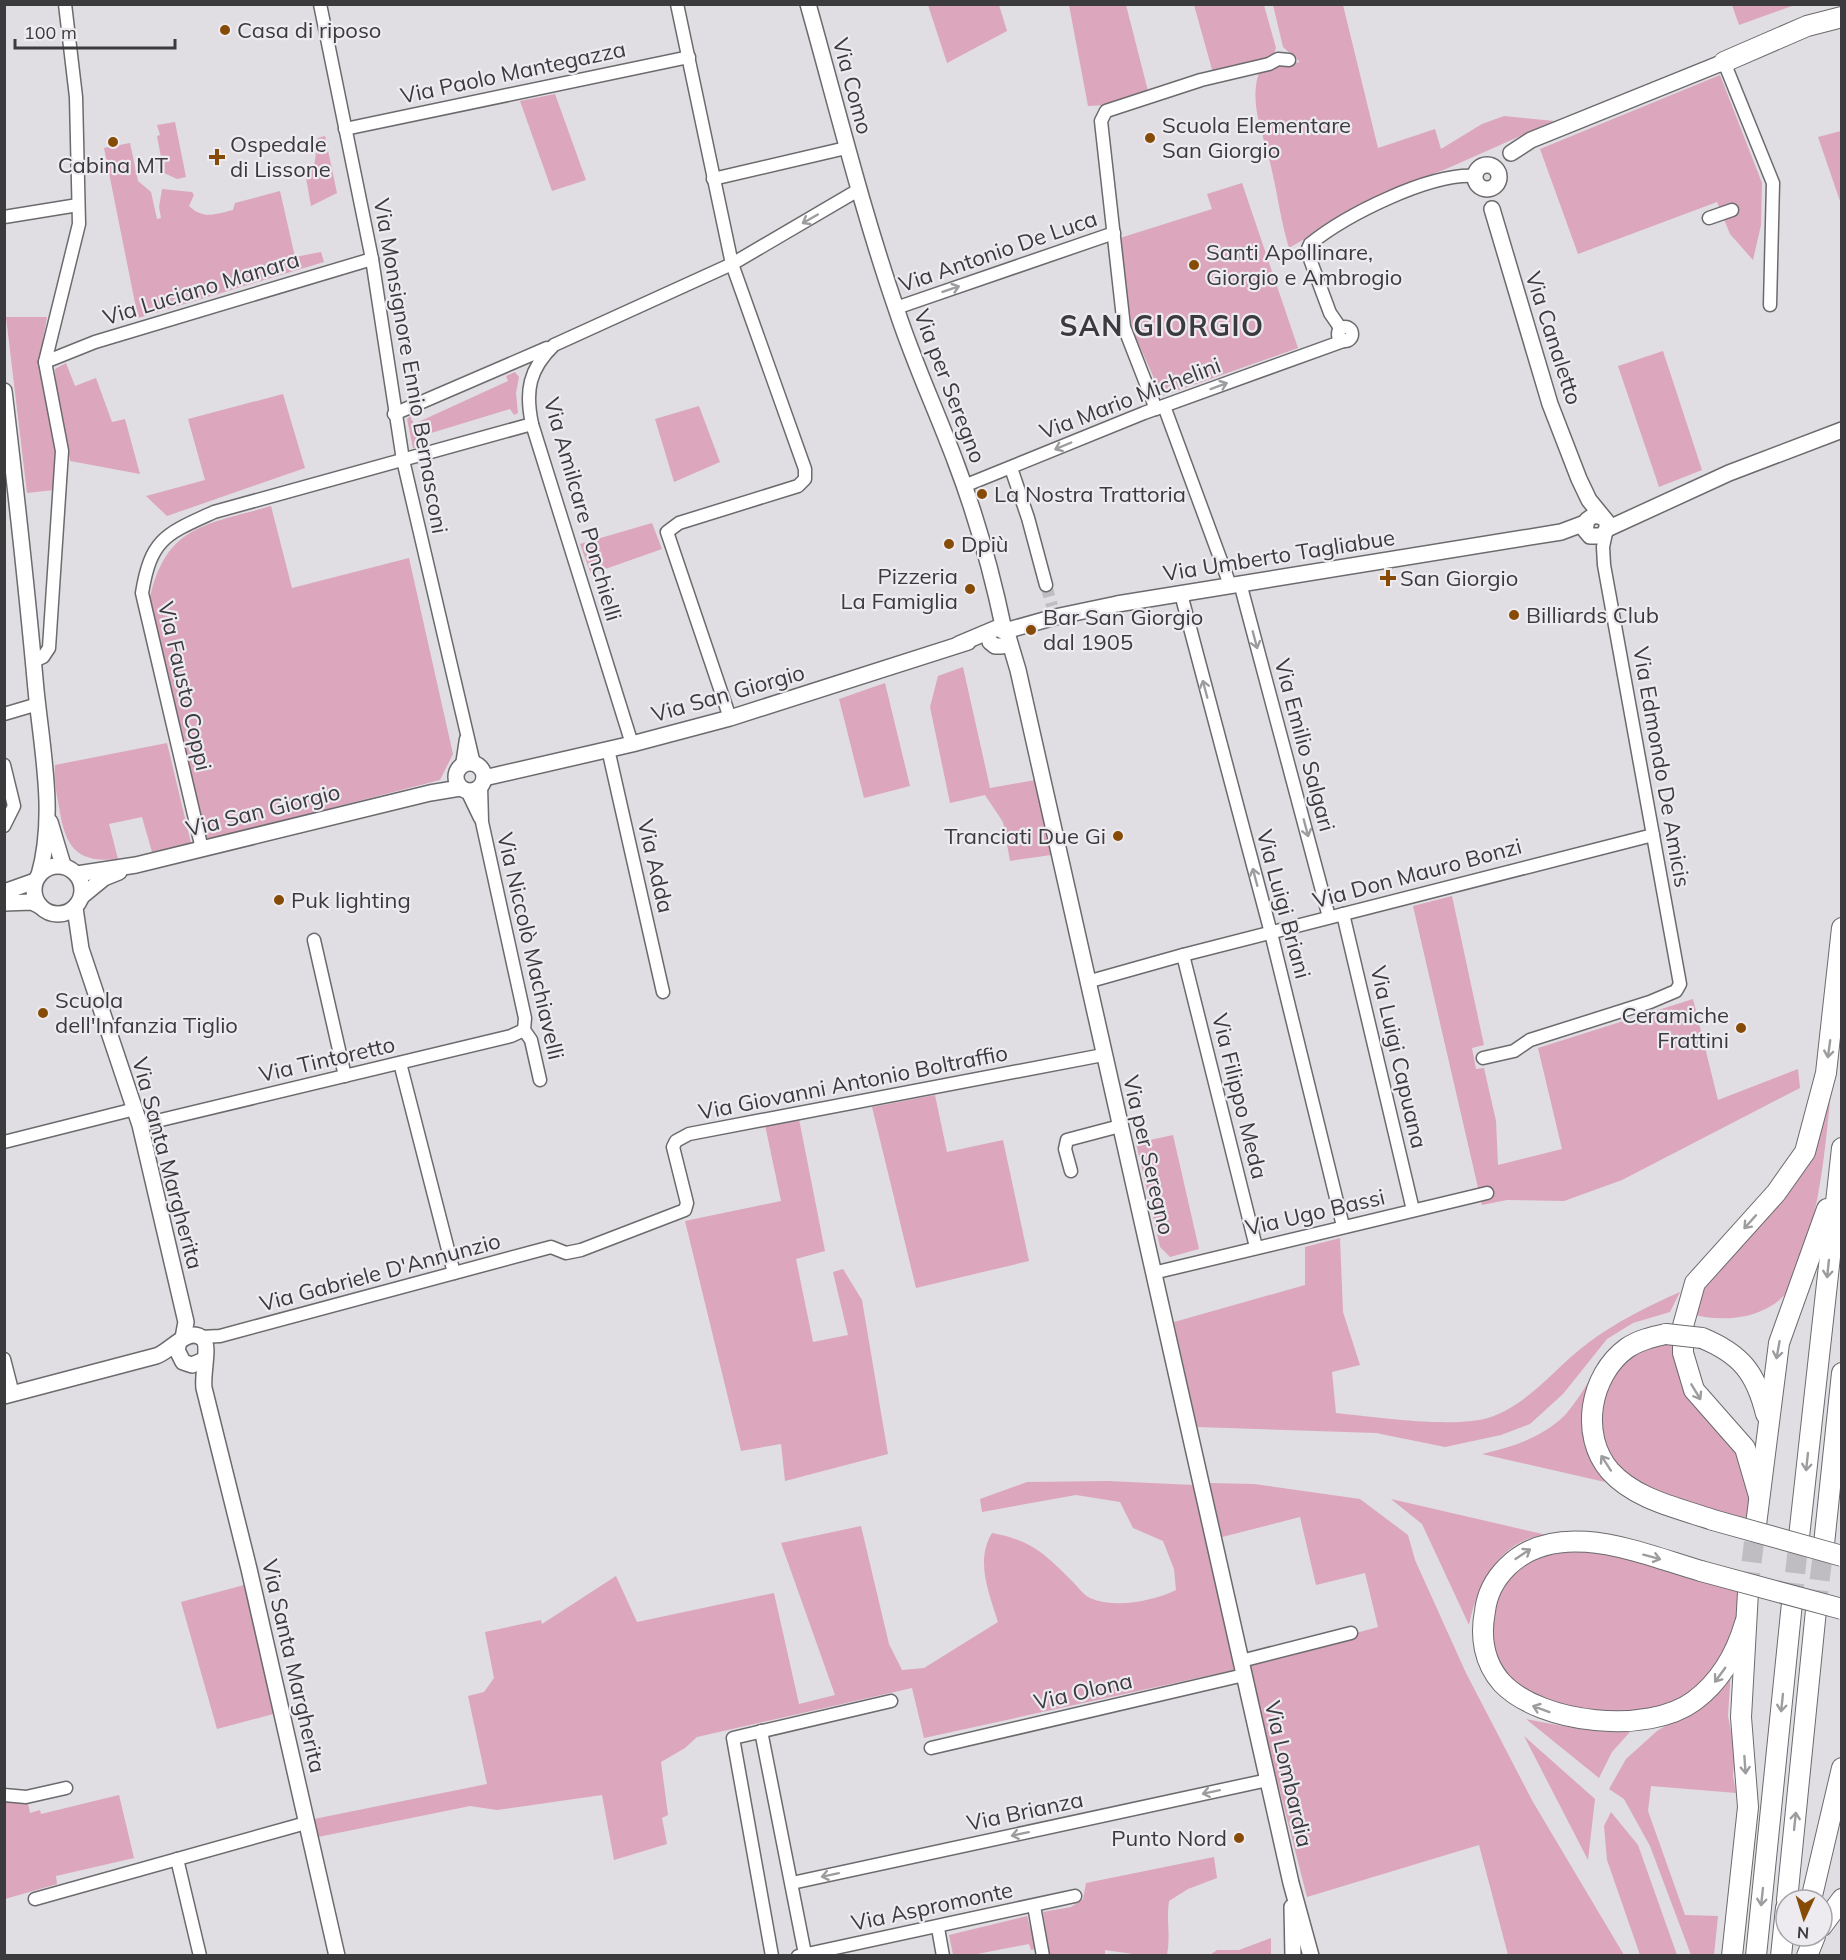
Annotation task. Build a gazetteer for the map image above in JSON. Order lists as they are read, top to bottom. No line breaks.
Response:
{"streets":{"street":["Via Paolo Mantegazza","Via Como","Via Antonio De Luca","Via Luciano Manara","Via Canaletto","Via Monsignore Ennio Bernasconi","Via per Seregno","Via Mario Michelini","Via Amilcare Ponchielli","Via Umberto Tagliabue","Via Fausto Coppi","Via San Giorgio","Via Emilio Salgari","Via Edmondo De Amicis","Via Adda","Via Don Mauro Bonzi","Via Luigi Briani","Via Niccolò Machiavelli","Via Luigi Capuana","Via Tintoretto","Via Giovanni Antonio Boltraffio","Via Filippo Meda","Via Santa Margherita","Via Ugo Bassi","Via Gabriele D'Annunzio","Via Olona","Via Lombardia","Via Brianza","Via Aspromonte"]},"crossings":[["Via Paolo Mantegazza","Via Monsignore Ennio Bernasconi"],["Via Como","Via per Seregno"],["Via Como","Via Amilcare Ponchielli"],["Via Antonio De Luca","Via per Seregno"],["Via Antonio De Luca","Via Emilio Salgari"],["Via Luciano Manara","Via Monsignore Ennio Bernasconi"],["Via Canaletto","Via Mario Michelini"],["Via Canaletto","Via Umberto Tagliabue"],["Via Canaletto","Via Edmondo De Amicis"],["Via Monsignore Ennio Bernasconi","Via Fausto Coppi"],["Via Monsignore Ennio Bernasconi","Via San Giorgio"],["Via Monsignore Ennio Bernasconi","Via Niccolò Machiavelli"],["Via per Seregno","Via Mario Michelini"],["Via per Seregno","Via Amilcare Ponchielli"],["Via per Seregno","Via Umberto Tagliabue"],["Via per Seregno","Via San Giorgio"],["Via per Seregno","Via Don Mauro Bonzi"],["Via per Seregno","Via Giovanni Antonio Boltraffio"],["Via per Seregno","Via Ugo Bassi"],["Via per Seregno","Via Olona"],["Via per Seregno","Via Lombardia"],["Via Mario Michelini","Via Emilio Salgari"],["Via Amilcare Ponchielli","Via Fausto Coppi"],["Via Amilcare Ponchielli","Via San Giorgio"],["Via Umberto Tagliabue","Via San Giorgio"],["Via Umberto Tagliabue","Via Emilio Salgari"],["Via Umberto Tagliabue","Via Edmondo De Amicis"],["Via Umberto Tagliabue","Via Luigi Briani"],["Via Fausto Coppi","Via San Giorgio"],["Via San Giorgio","Via Adda"],["Via San Giorgio","Via Niccolò Machiavelli"],["Via San Giorgio","Via Santa Margherita"],["Via Emilio Salgari","Via Don Mauro Bonzi"],["Via Edmondo De Amicis","Via Don Mauro Bonzi"],["Via Don Mauro Bonzi","Via Luigi Briani"],["Via Don Mauro Bonzi","Via Luigi Capuana"],["Via Don Mauro Bonzi","Via Filippo Meda"],["Via Luigi Briani","Via Ugo Bassi"],["Via Niccolò Machiavelli","Via Tintoretto"],["Via Luigi Capuana","Via Ugo Bassi"],["Via Tintoretto","Via Santa Margherita"],["Via Giovanni Antonio Boltraffio","Via Gabriele D'Annunzio"],["Via Filippo Meda","Via Ugo Bassi"],["Via Santa Margherita","Via Gabriele D'Annunzio"],["Via Olona","Via Lombardia"],["Via Lombardia","Via Brianza"]],"one_way":["Via Antonio De Luca","Via Luigi Briani","Via Brianza"],"districts":["SAN GIORGIO"],"places":{"other":["Casa di riposo","Scuola Elementare San Giorgio","Cabina MT","Santi Apollinare, Giorgio e Ambrogio","La Nostra Trattoria","Dpiù","Pizzeria La Famiglia","Billiards Club","Bar San Giorgio dal 1905","Tranciati Due Gi","Puk lighting","Scuola dell'Infanzia Tiglio","Ceramiche Frattini","Punto Nord"],"health":["Ospedale di Lissone","San Giorgio"]},"scale_bar":"100 m","north":"bottom"}
